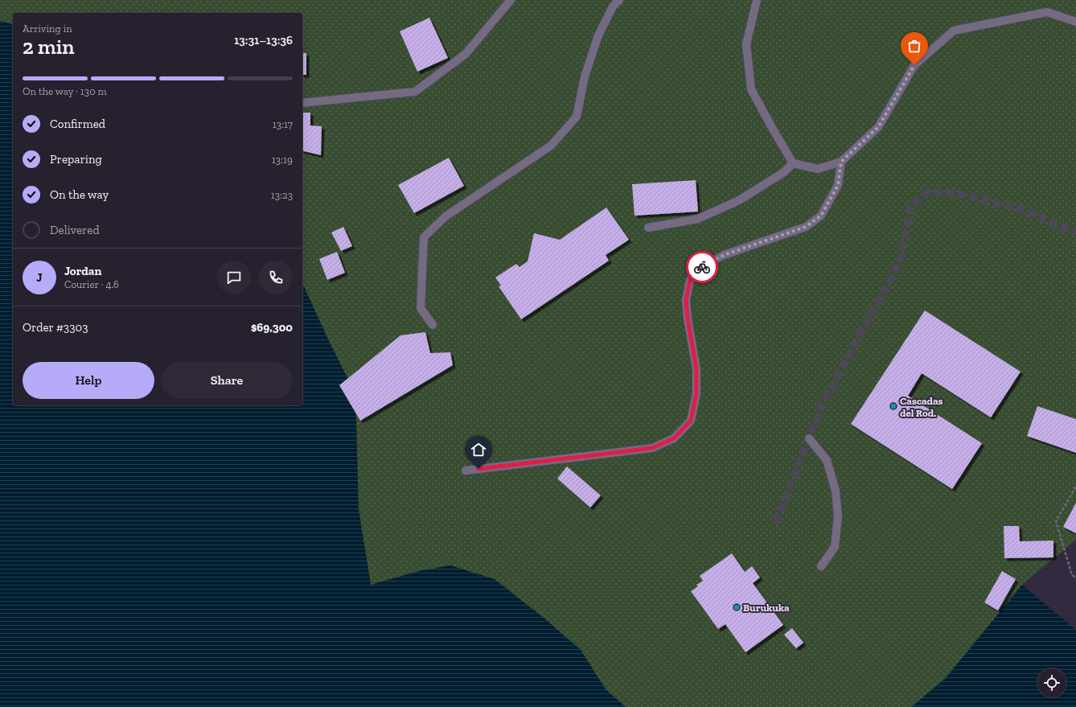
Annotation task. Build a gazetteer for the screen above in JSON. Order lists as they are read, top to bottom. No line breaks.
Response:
{"places":["Cascadas del Rod.","Burukuka"],"page":{"heading":["2 min","Arriving in","13:31–13:36"],"panel":["Jordan","Courier · 4.6","Order #3303","$69,300"],"bar":"On the way · 130 m","list":[["Confirmed","13:17"],["Preparing","13:19"],["On the way","13:23"],"Delivered"],"round":"J","buttons":["Help","Share"]}}
